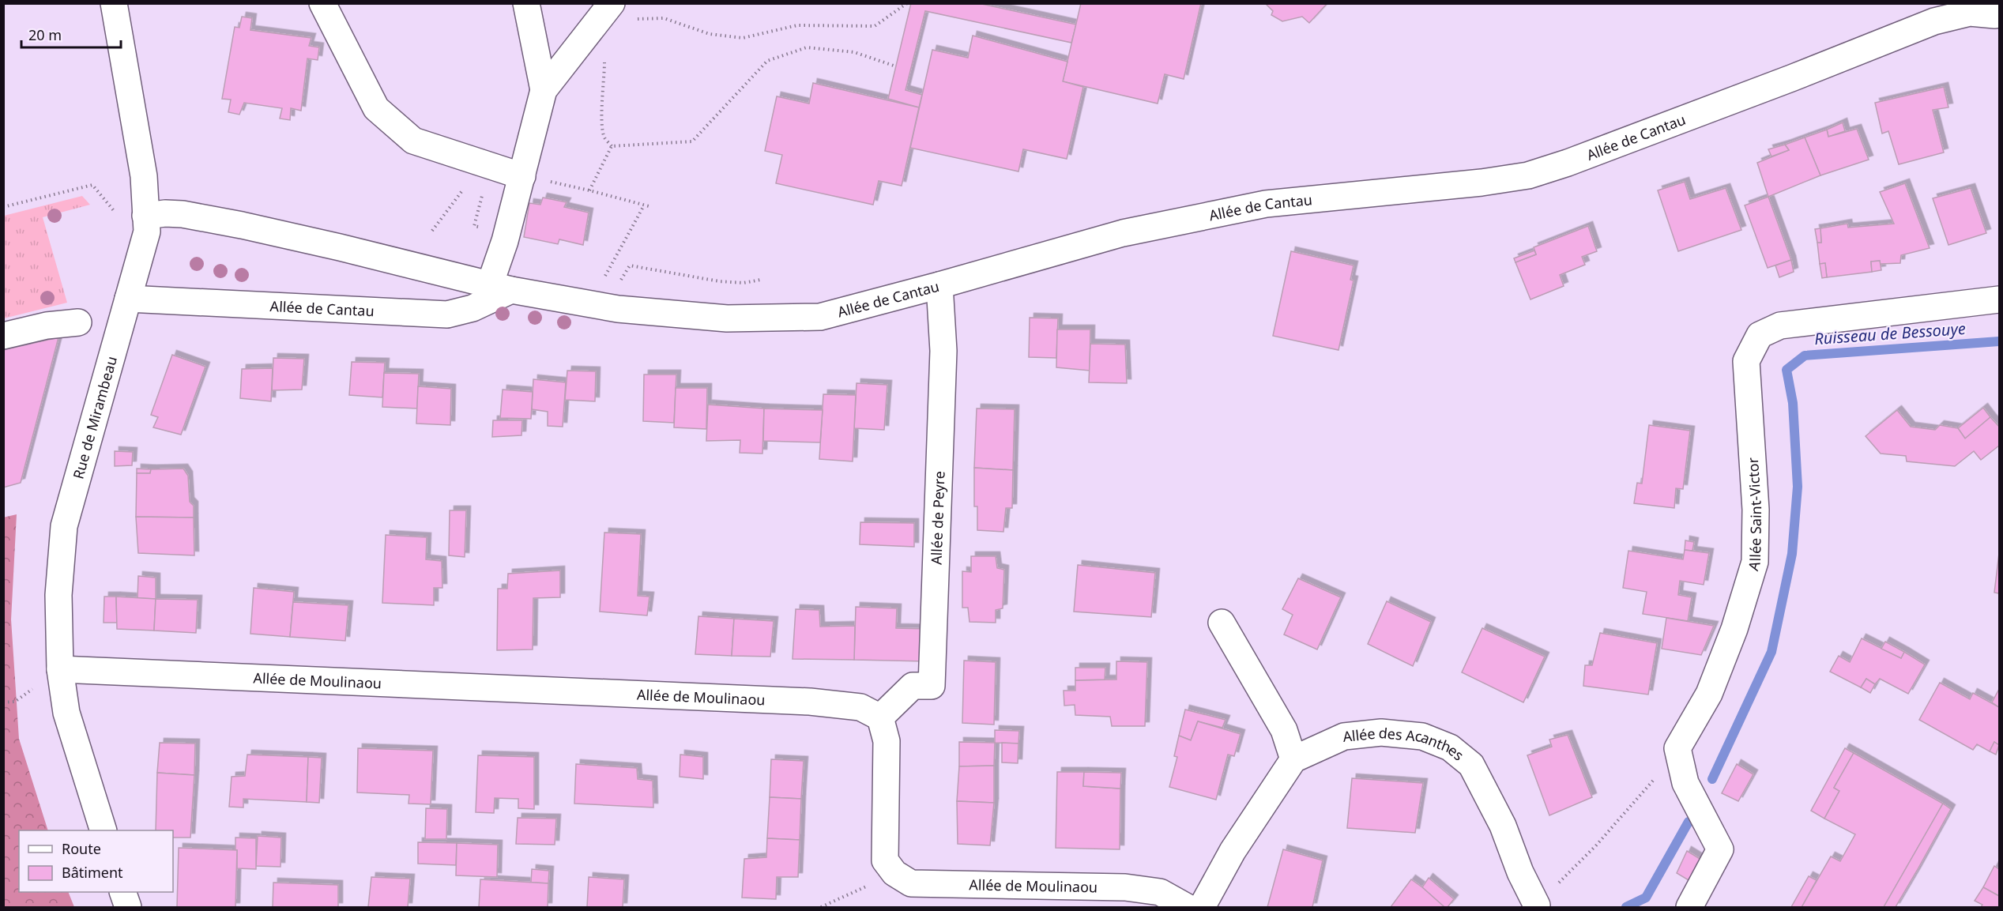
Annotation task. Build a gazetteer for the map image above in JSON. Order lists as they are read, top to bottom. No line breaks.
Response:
{"streets":{"street":["Allée de Cantau","Rue de Mirambeau","Allée Saint-Victor","Allée de Peyre","Allée de Moulinaou","Allée des Acanthes"]},"crossings":[["Allée de Cantau","Rue de Mirambeau"],["Allée de Cantau","Allée de Peyre"],["Rue de Mirambeau","Allée de Moulinaou"],["Allée de Peyre","Allée de Moulinaou"]],"water":["Ruisseau de Bessouye"],"legend":["Route","Bâtiment"],"scale_bar":"20 m"}
